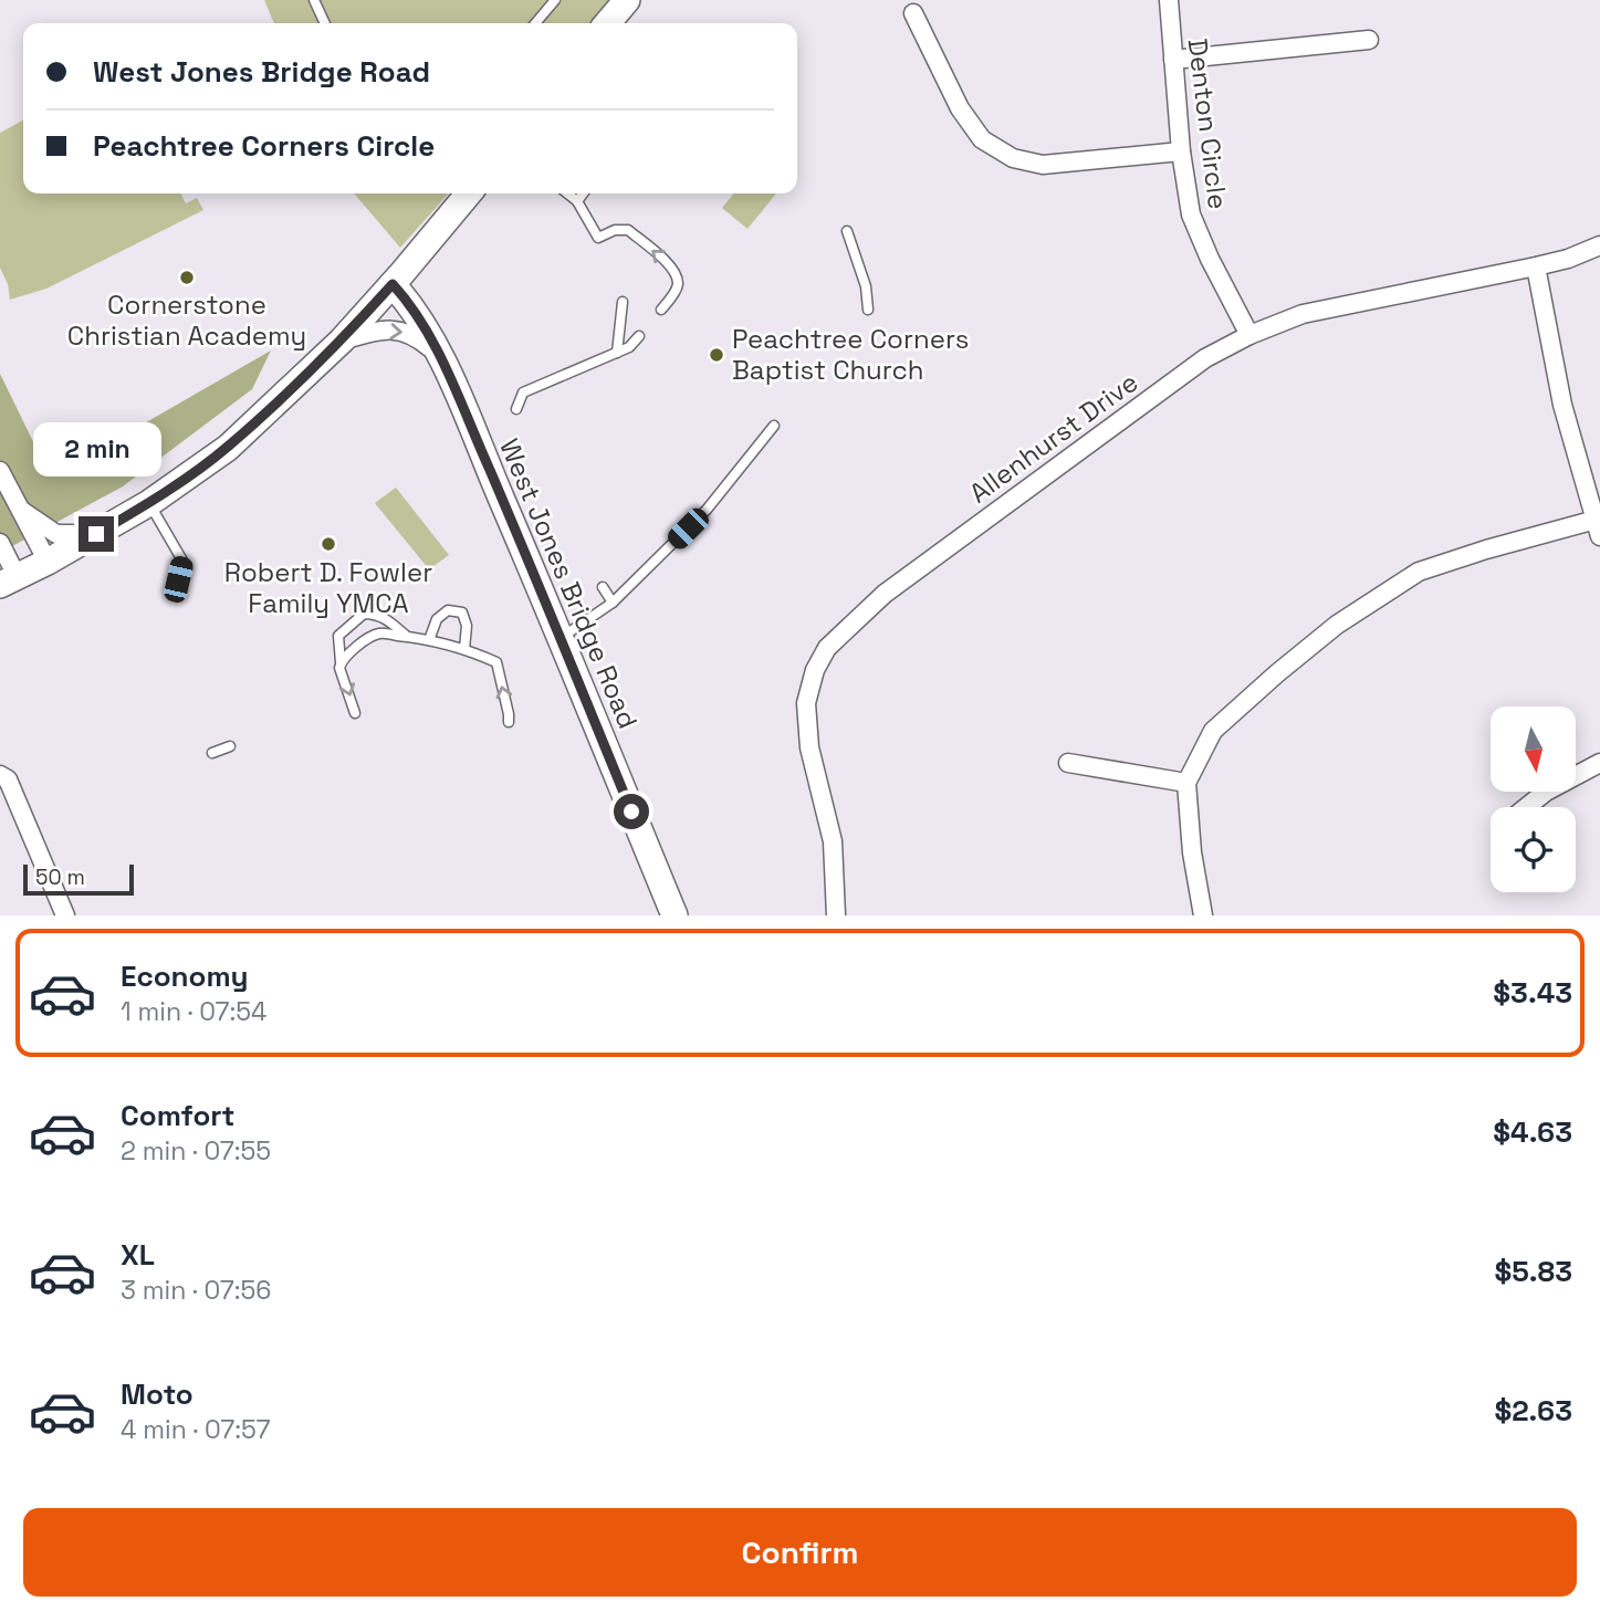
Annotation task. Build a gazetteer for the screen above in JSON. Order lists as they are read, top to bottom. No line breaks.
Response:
{"streets":{"street":["Denton Circle","Allenhurst Drive","West Jones Bridge Road"]},"crossings":[["Denton Circle","Allenhurst Drive"]],"places":["Cornerstone Christian Academy","Peachtree Corners Baptist Church","Robert D. Fowler Family YMCA"],"scale_bar":"50 m","north":"bottom","page":{"banner":["West Jones Bridge Road","Peachtree Corners Circle"],"bubble":"2 min","scale":"50 m","list":[{"name":"Economy","note":"1 min · 07:54","value":"$3.43"},{"name":"Comfort","note":"2 min · 07:55","value":"$4.63"},{"name":"XL","note":"3 min · 07:56","value":"$5.83"},{"name":"Moto","note":"4 min · 07:57","value":"$2.63"}],"buttons":"Confirm"}}
